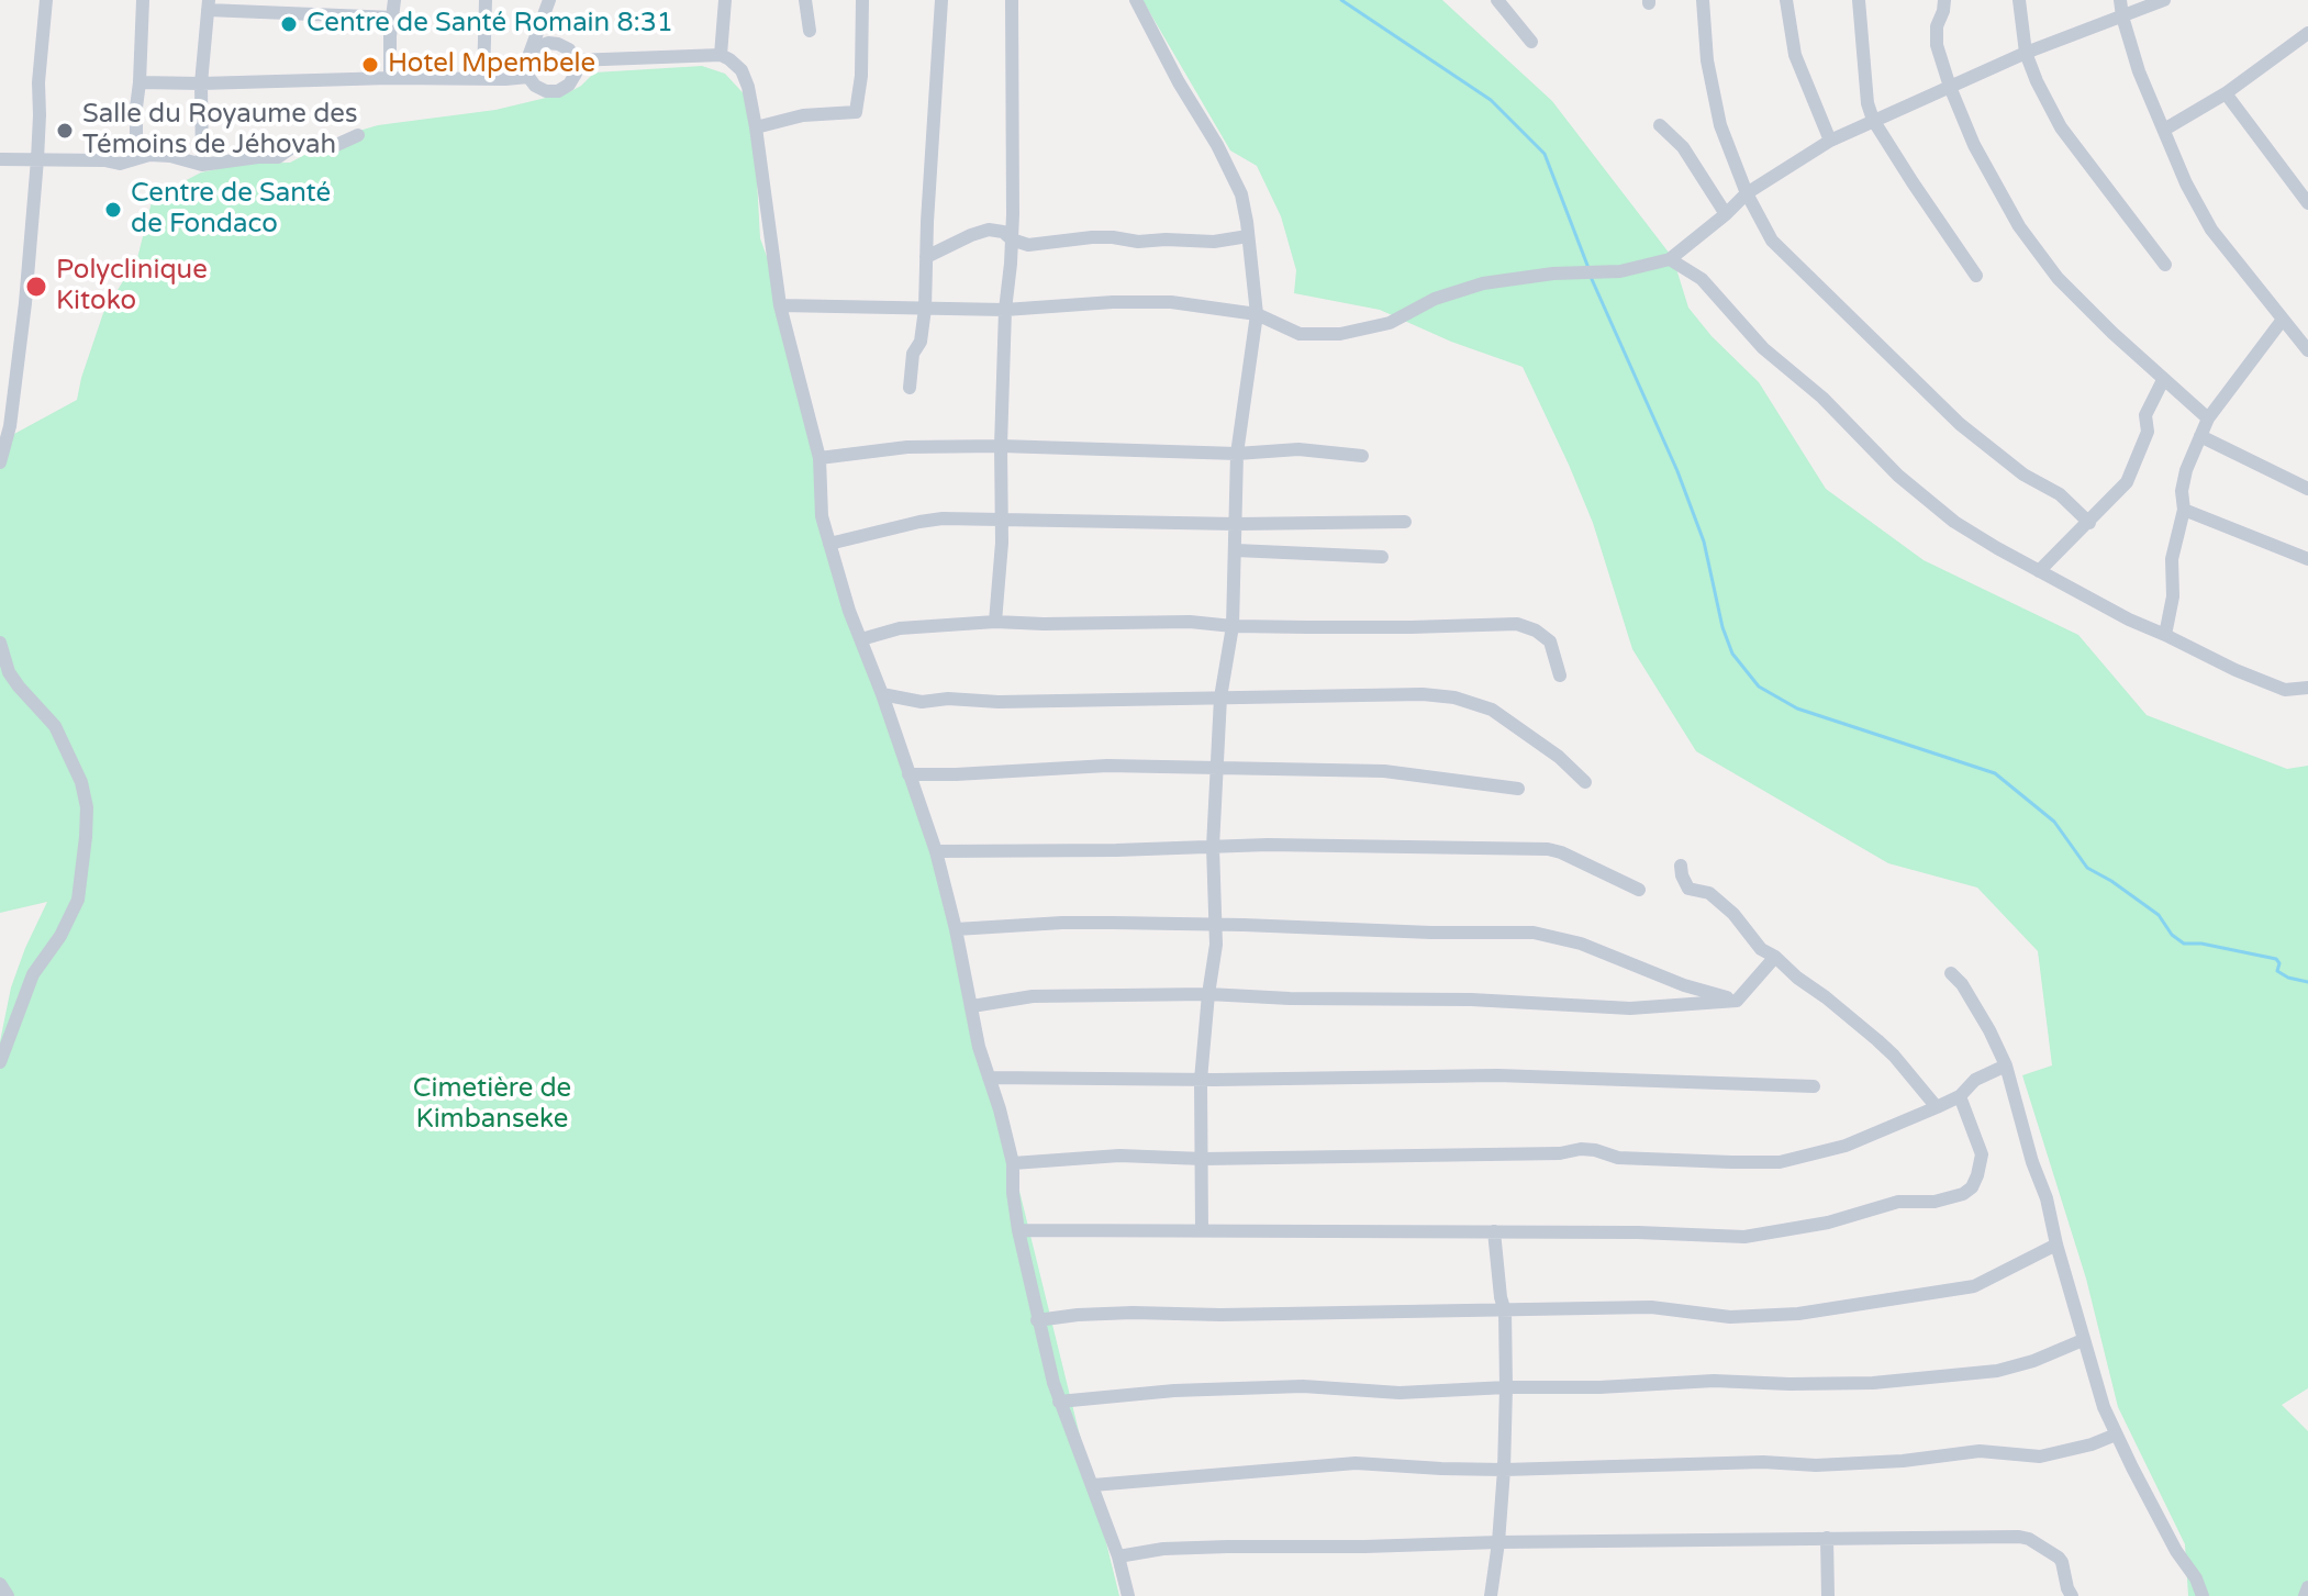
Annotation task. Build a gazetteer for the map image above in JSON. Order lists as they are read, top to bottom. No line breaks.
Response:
{"parks":["Cimetière de Kimbanseke"],"places":["Centre de Santé Romain 8:31","Hotel Mpembele","Salle du Royaume des Témoins de Jéhovah","Centre de Santé de Fondaco","Polyclinique Kitoko"]}
